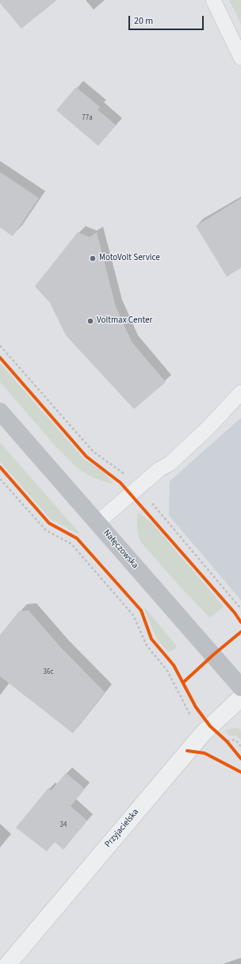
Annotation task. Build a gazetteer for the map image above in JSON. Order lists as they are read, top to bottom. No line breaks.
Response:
{"streets":{"street":["Nałęczowska","Przyjacielska"]},"places":["MotoVolt Service","Voltmax Center"],"house_numbers":["77a","36c","34"],"scale_bar":"20 m"}
